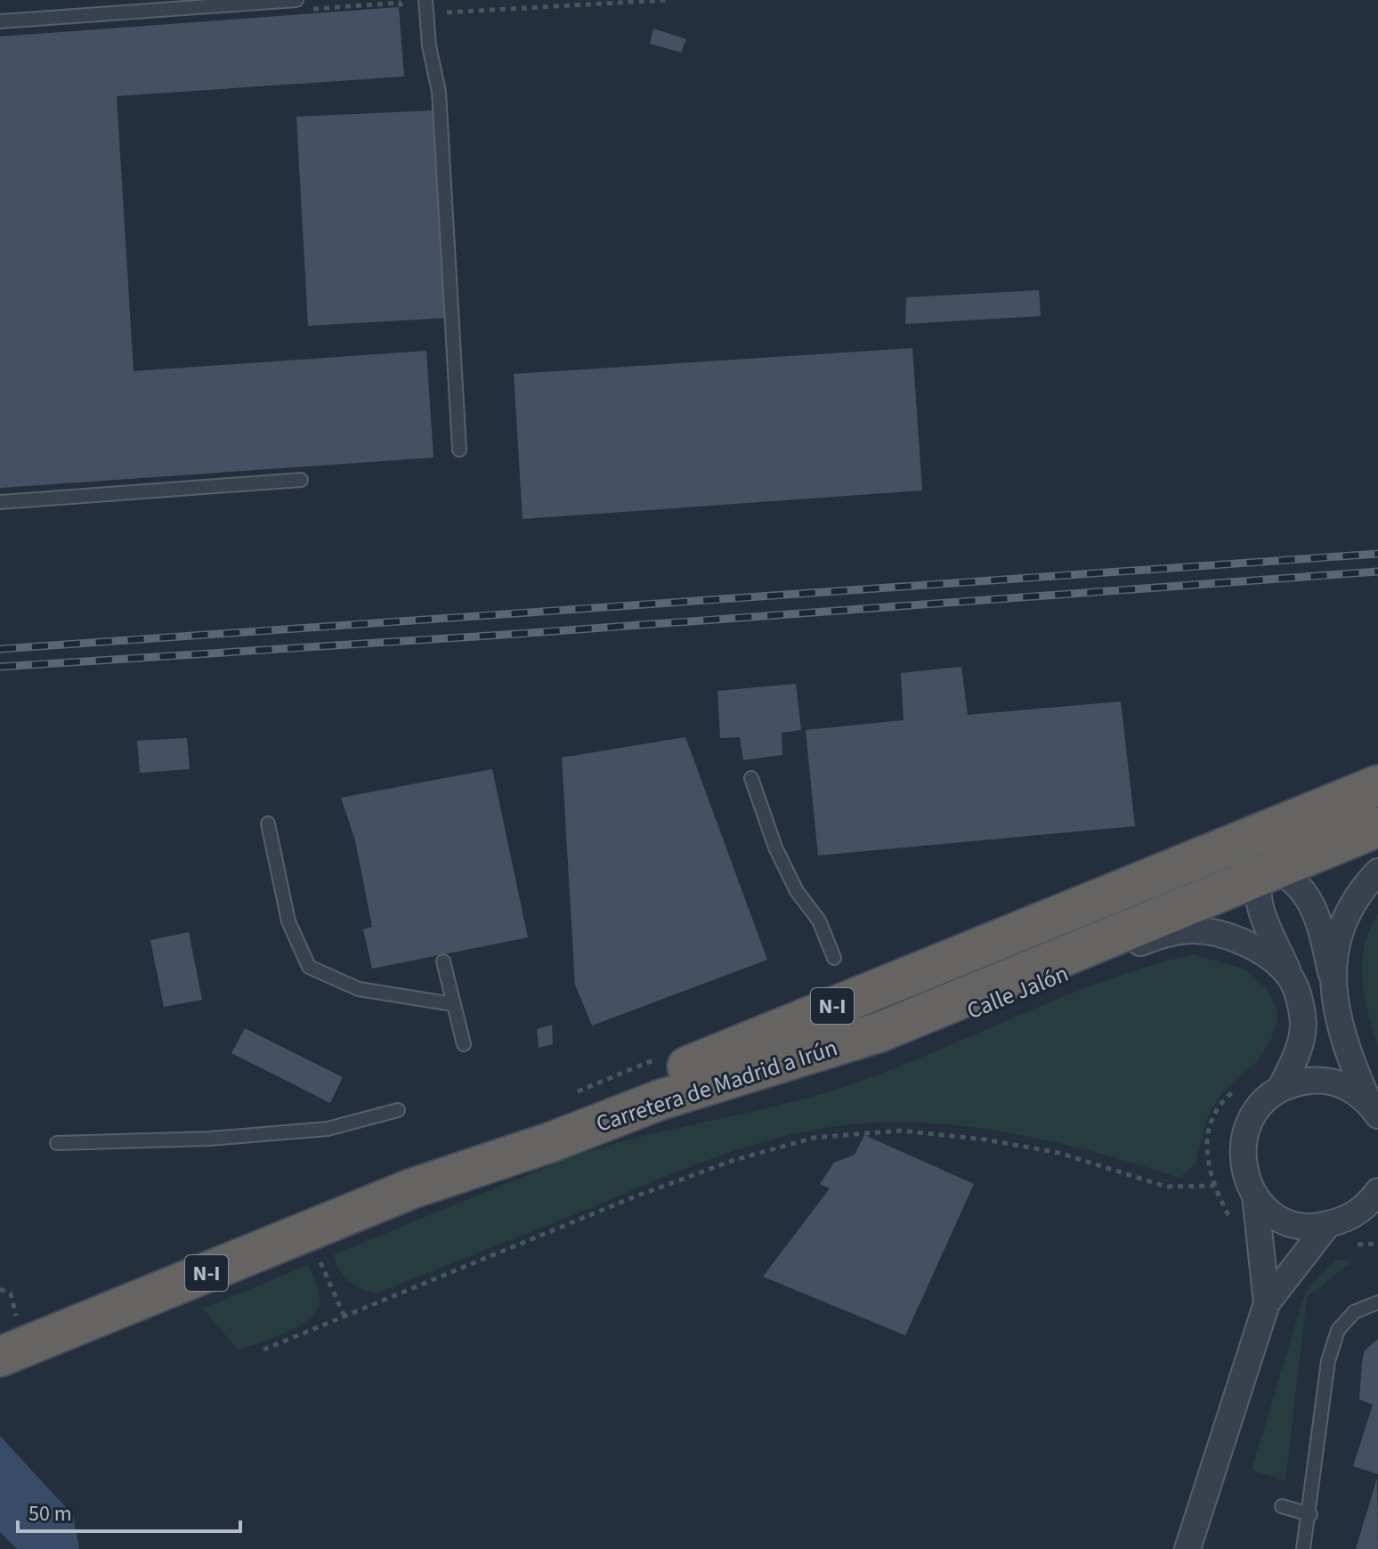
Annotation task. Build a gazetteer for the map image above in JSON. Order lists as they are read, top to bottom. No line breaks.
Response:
{"streets":{"highway":["N-I","Carretera de Madrid a Irún"],"street":["Calle Jalón"]},"crossings":[["Calle Jalón","Carretera de Madrid a Irún"],["N-I","Carretera de Madrid a Irún"]],"scale_bar":"50 m"}
